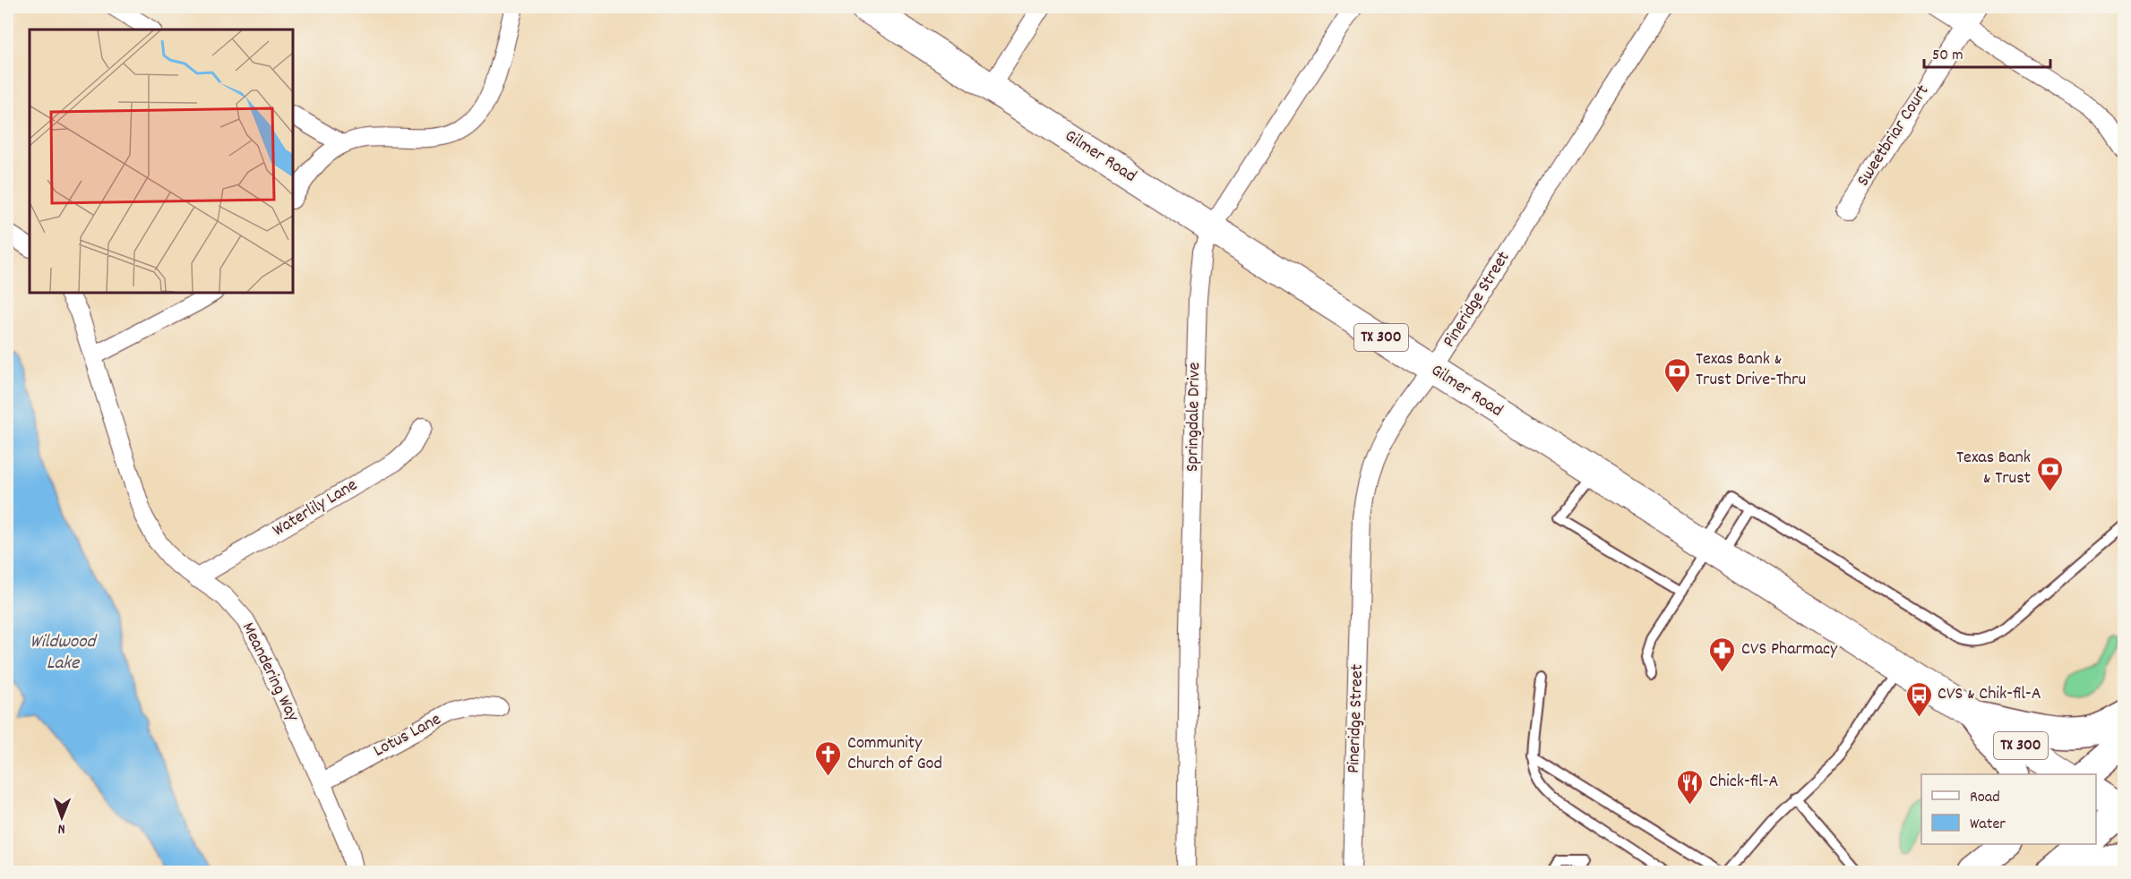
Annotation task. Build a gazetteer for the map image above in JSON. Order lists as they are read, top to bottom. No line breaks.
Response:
{"streets":{"main road":["Gilmer Road","TX 300"],"street":["Sweetbriar Court","Pineridge Street","Springdale Drive","Waterlily Lane","Meandering Way","Lotus Lane"]},"crossings":[["Gilmer Road","Pineridge Street"],["Gilmer Road","Springdale Drive"],["Waterlily Lane","Meandering Way"],["Meandering Way","Lotus Lane"]],"water":["Wildwood Lake"],"places":{"bank":["Texas Bank & Trust Drive-Thru","Texas Bank & Trust"],"pharmacy":["CVS Pharmacy"],"bus stop":["CVS & Chik-fil-A"],"church":["Community Church of God"],"restaurant":["Chick-fil-A"]},"legend":["Road","Water"],"scale_bar":"50 m","north":"bottom"}
